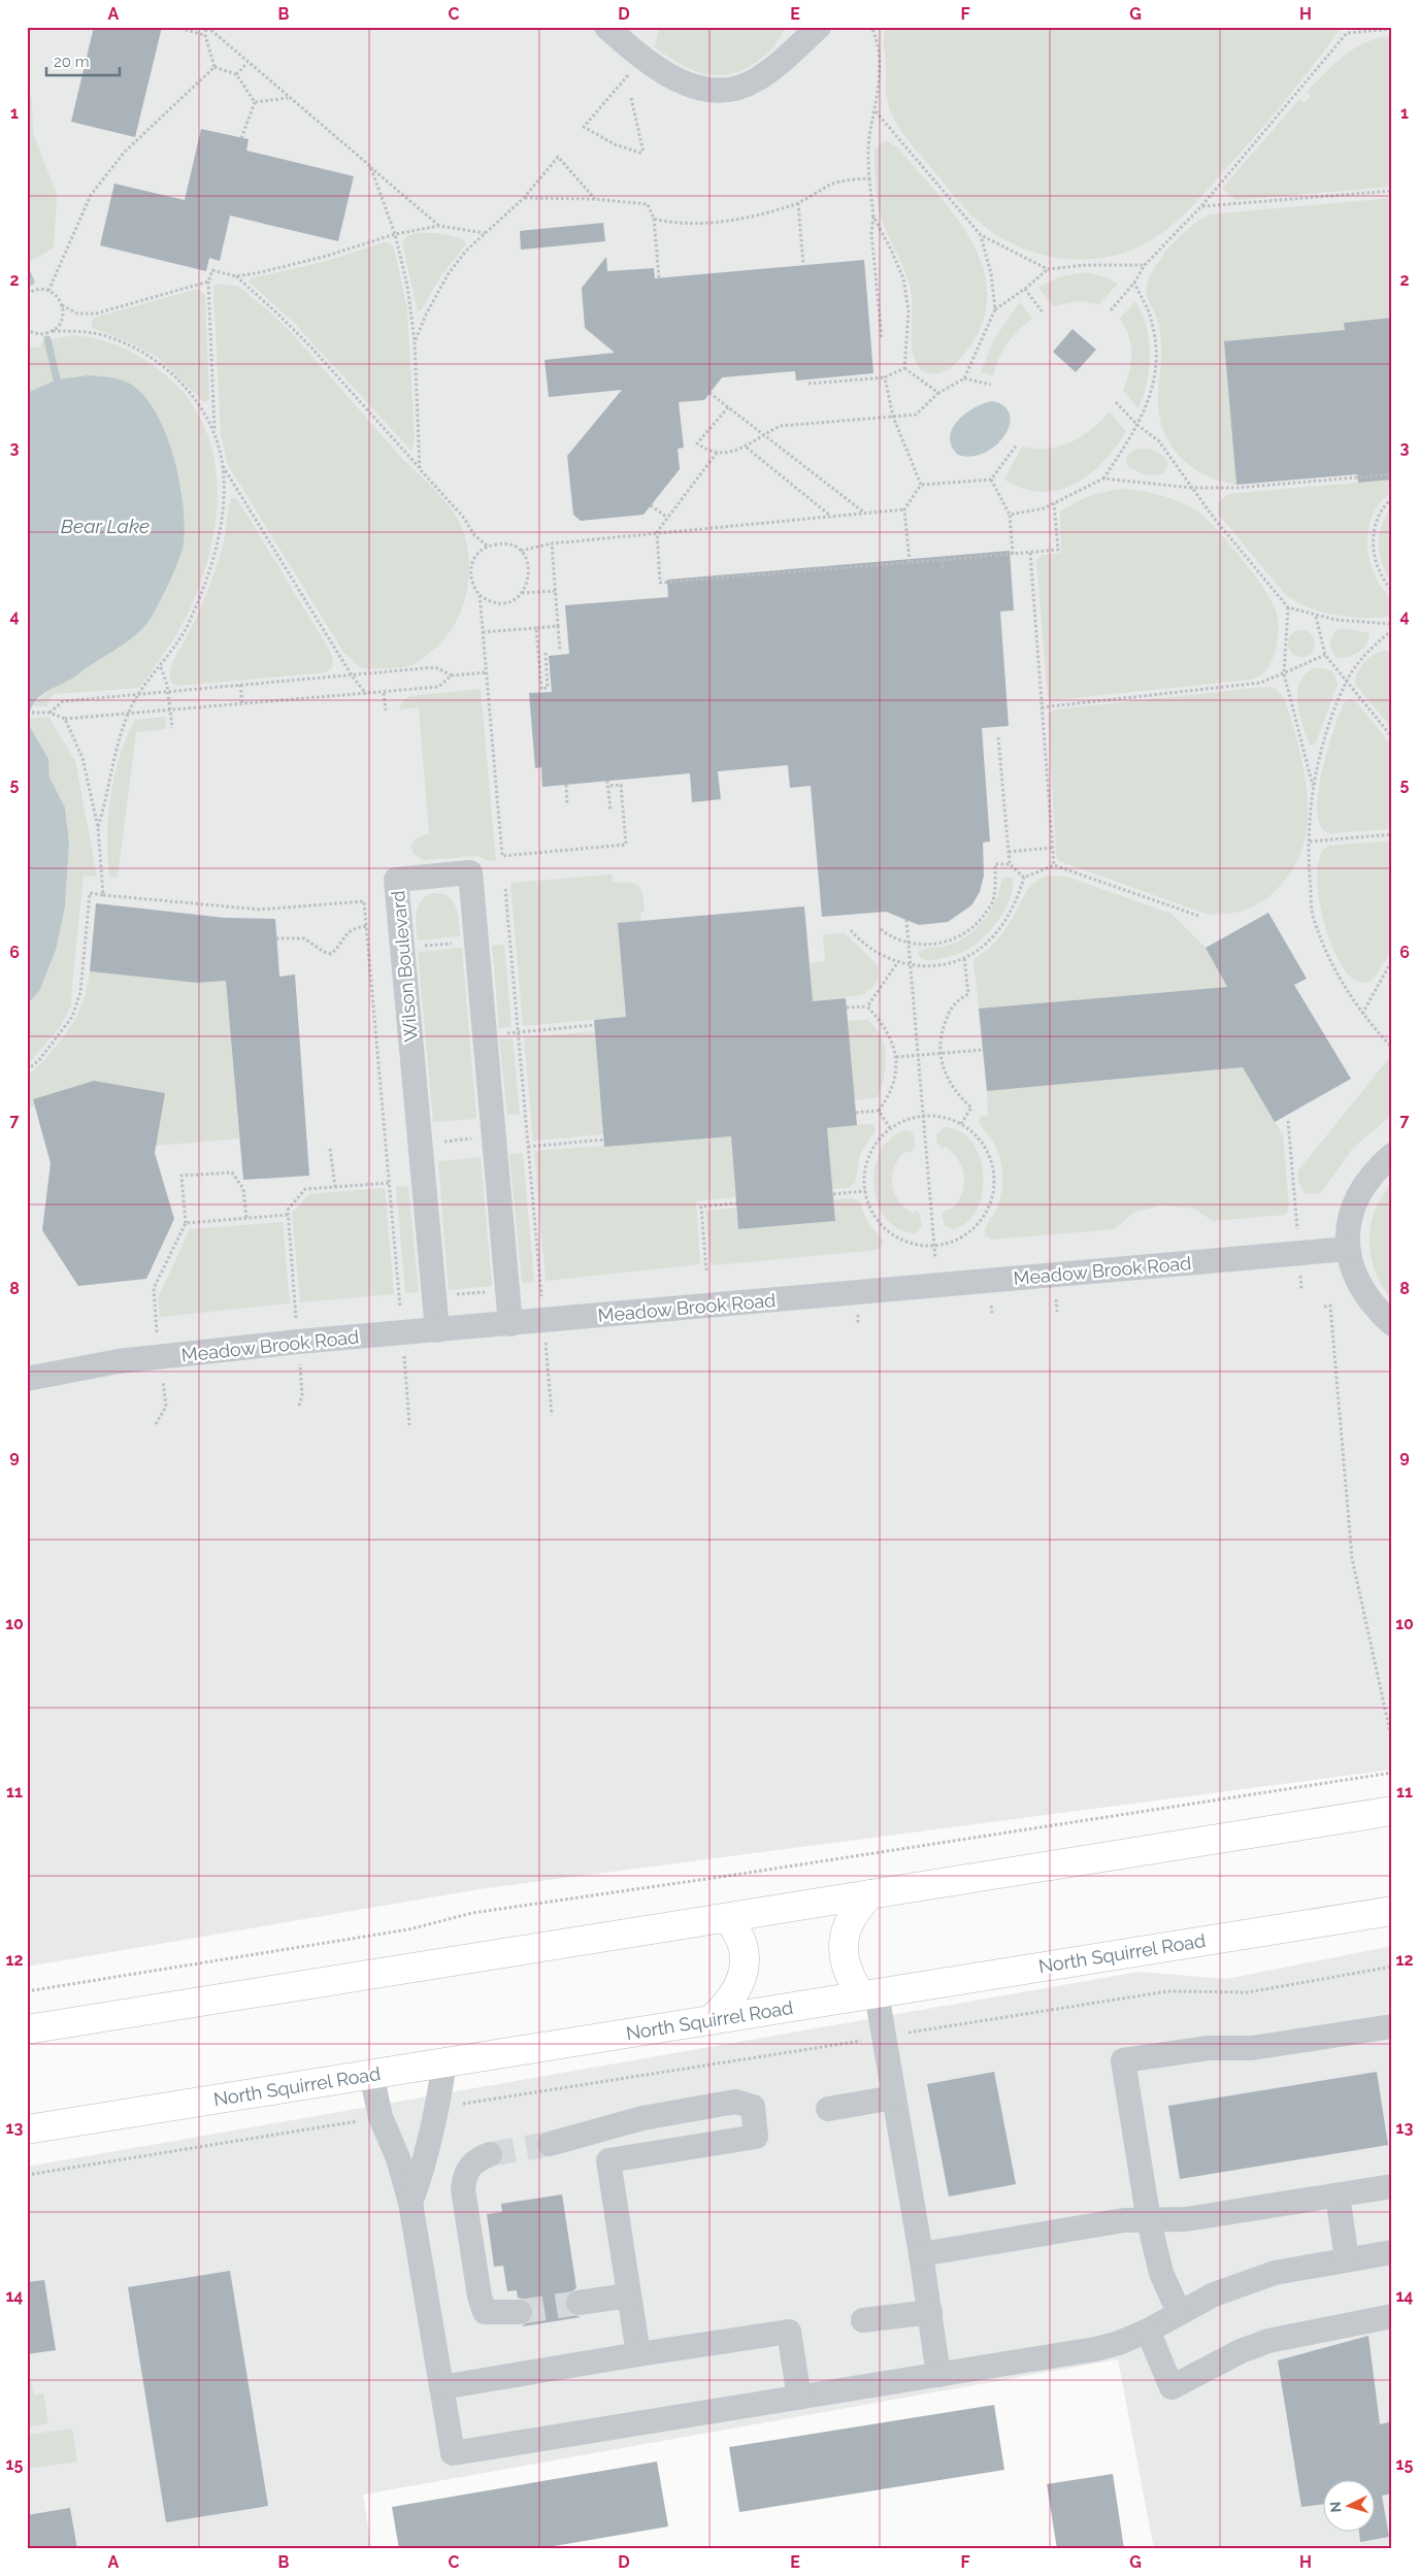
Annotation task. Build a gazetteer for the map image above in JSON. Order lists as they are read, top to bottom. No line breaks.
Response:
{"streets":{"main road":["North Squirrel Road"],"street":["Wilson Boulevard","Meadow Brook Road"]},"crossings":[["Wilson Boulevard","Meadow Brook Road"]],"water":["Bear Lake"],"scale_bar":"20 m","north":"left","grid":{"columns":["A","B","C","D","E","F","G","H"],"rows":["1","2","3","4","5","6","7","8","9","10","11","12","13","14","15"]}}
